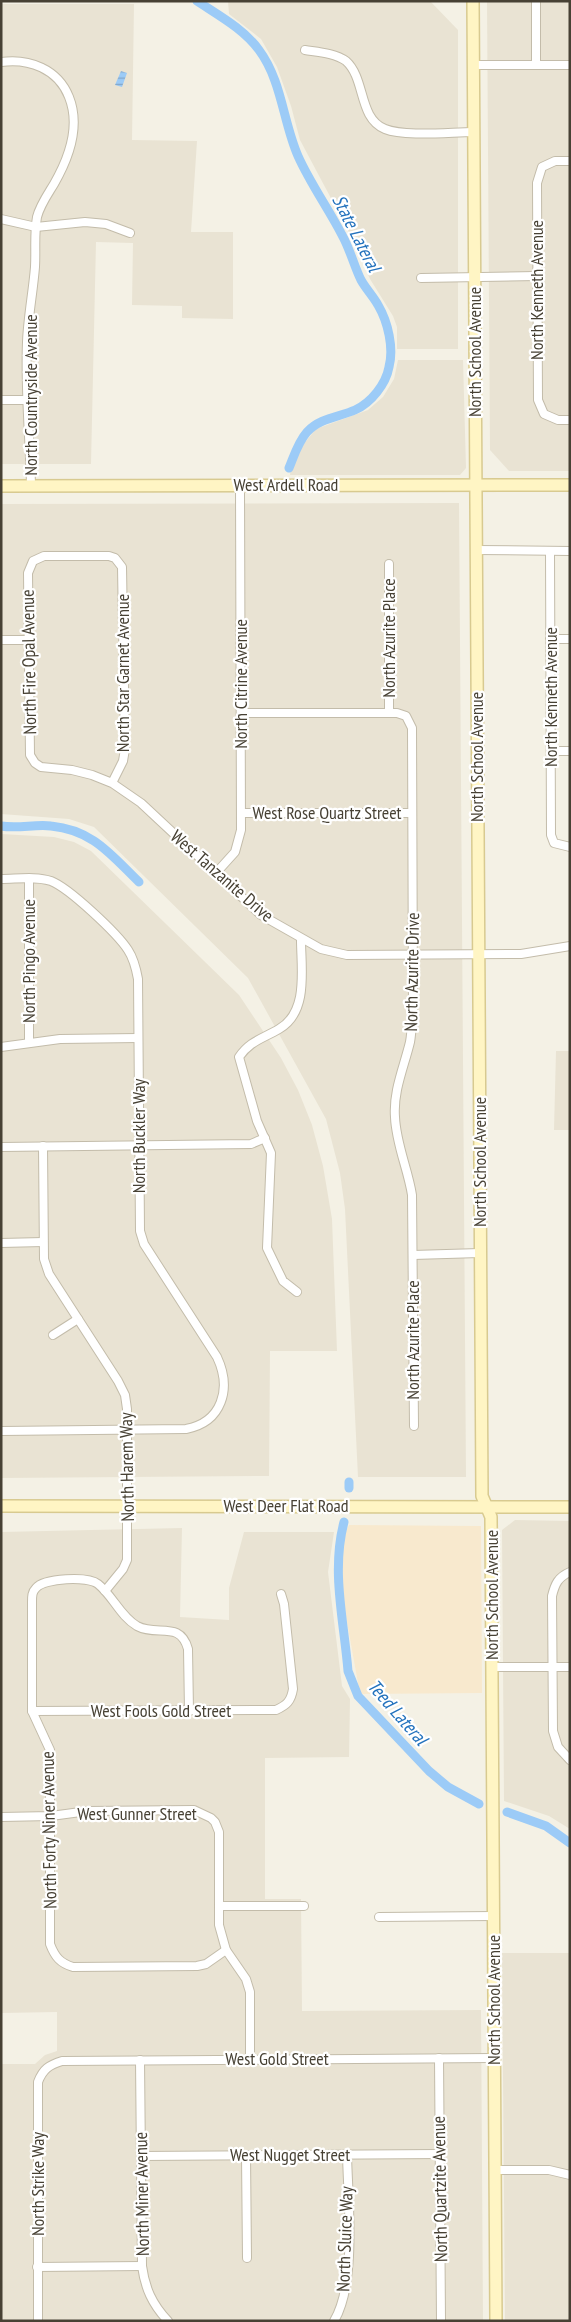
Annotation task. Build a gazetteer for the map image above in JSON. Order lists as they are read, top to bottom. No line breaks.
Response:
{"streets":{"street":["North Kenneth Avenue","North School Avenue","North Countryside Avenue","West Ardell Road","North Azurite Place","North Fire Opal Avenue","North Star Garnet Avenue","North Citrine Avenue","West Rose Quartz Street","West Tanzanite Drive","North Pingo Avenue","North Azurite Drive","North Buckler Way","North Harem Way","West Deer Flat Road","West Fools Gold Street","West Gunner Street","North Forty Niner Avenue","West Gold Street","West Nugget Street","North Strike Way","North Quartzite Avenue","North Miner Avenue","North Sluice Way"]},"crossings":[["North School Avenue","West Ardell Road"],["North School Avenue","West Tanzanite Drive"],["North School Avenue","West Deer Flat Road"],["North School Avenue","West Gold Street"],["North Countryside Avenue","West Ardell Road"],["West Ardell Road","North Citrine Avenue"],["North Azurite Place","North Azurite Drive"],["North Fire Opal Avenue","North Star Garnet Avenue"],["North Fire Opal Avenue","West Tanzanite Drive"],["North Star Garnet Avenue","West Tanzanite Drive"],["North Citrine Avenue","West Rose Quartz Street"],["North Citrine Avenue","West Tanzanite Drive"],["West Rose Quartz Street","North Azurite Drive"],["West Tanzanite Drive","North Azurite Drive"],["North Pingo Avenue","North Buckler Way"],["North Buckler Way","North Harem Way"],["North Harem Way","West Deer Flat Road"],["North Harem Way","North Forty Niner Avenue"],["West Fools Gold Street","North Forty Niner Avenue"],["West Gunner Street","North Forty Niner Avenue"],["West Gold Street","North Strike Way"],["West Gold Street","North Quartzite Avenue"],["West Gold Street","North Miner Avenue"],["West Nugget Street","North Quartzite Avenue"],["West Nugget Street","North Miner Avenue"],["West Nugget Street","North Sluice Way"]],"water":["State Lateral","Teed Lateral"]}
